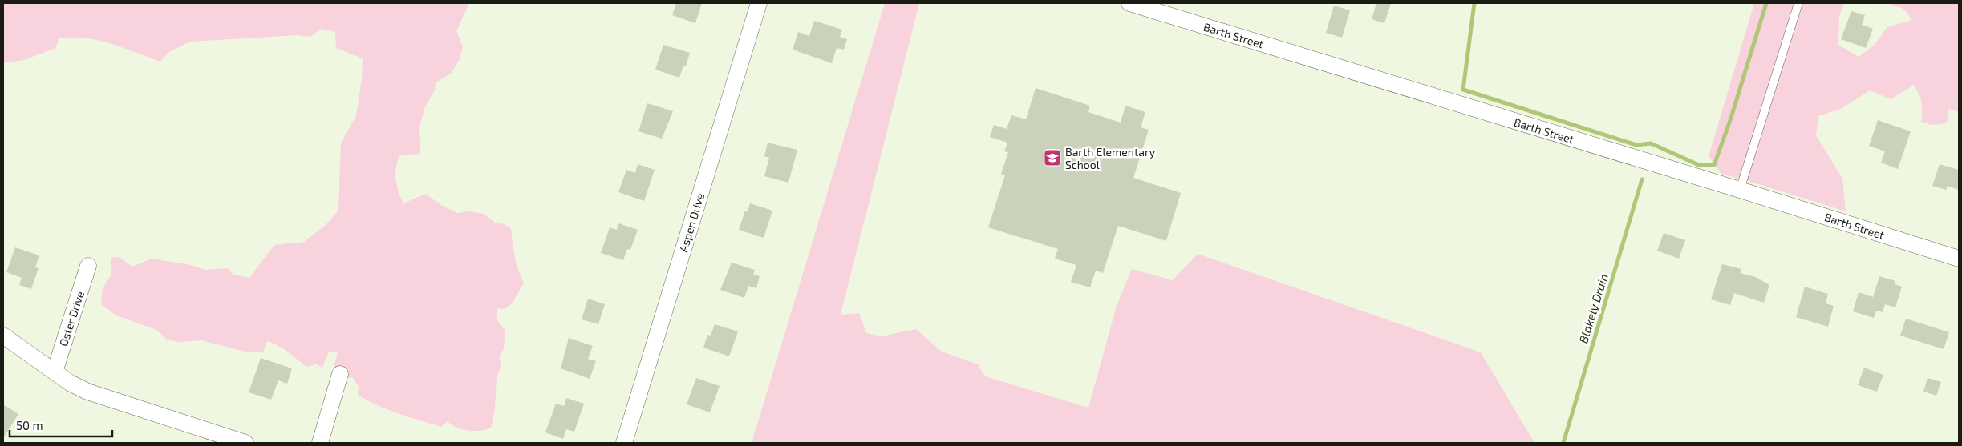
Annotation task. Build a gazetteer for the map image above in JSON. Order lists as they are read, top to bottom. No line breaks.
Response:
{"streets":{"street":["Barth Street","Aspen Drive","Oster Drive"]},"water":["Blakely Drain"],"places":{"school or university":["Barth Elementary School"]},"scale_bar":"50 m"}
